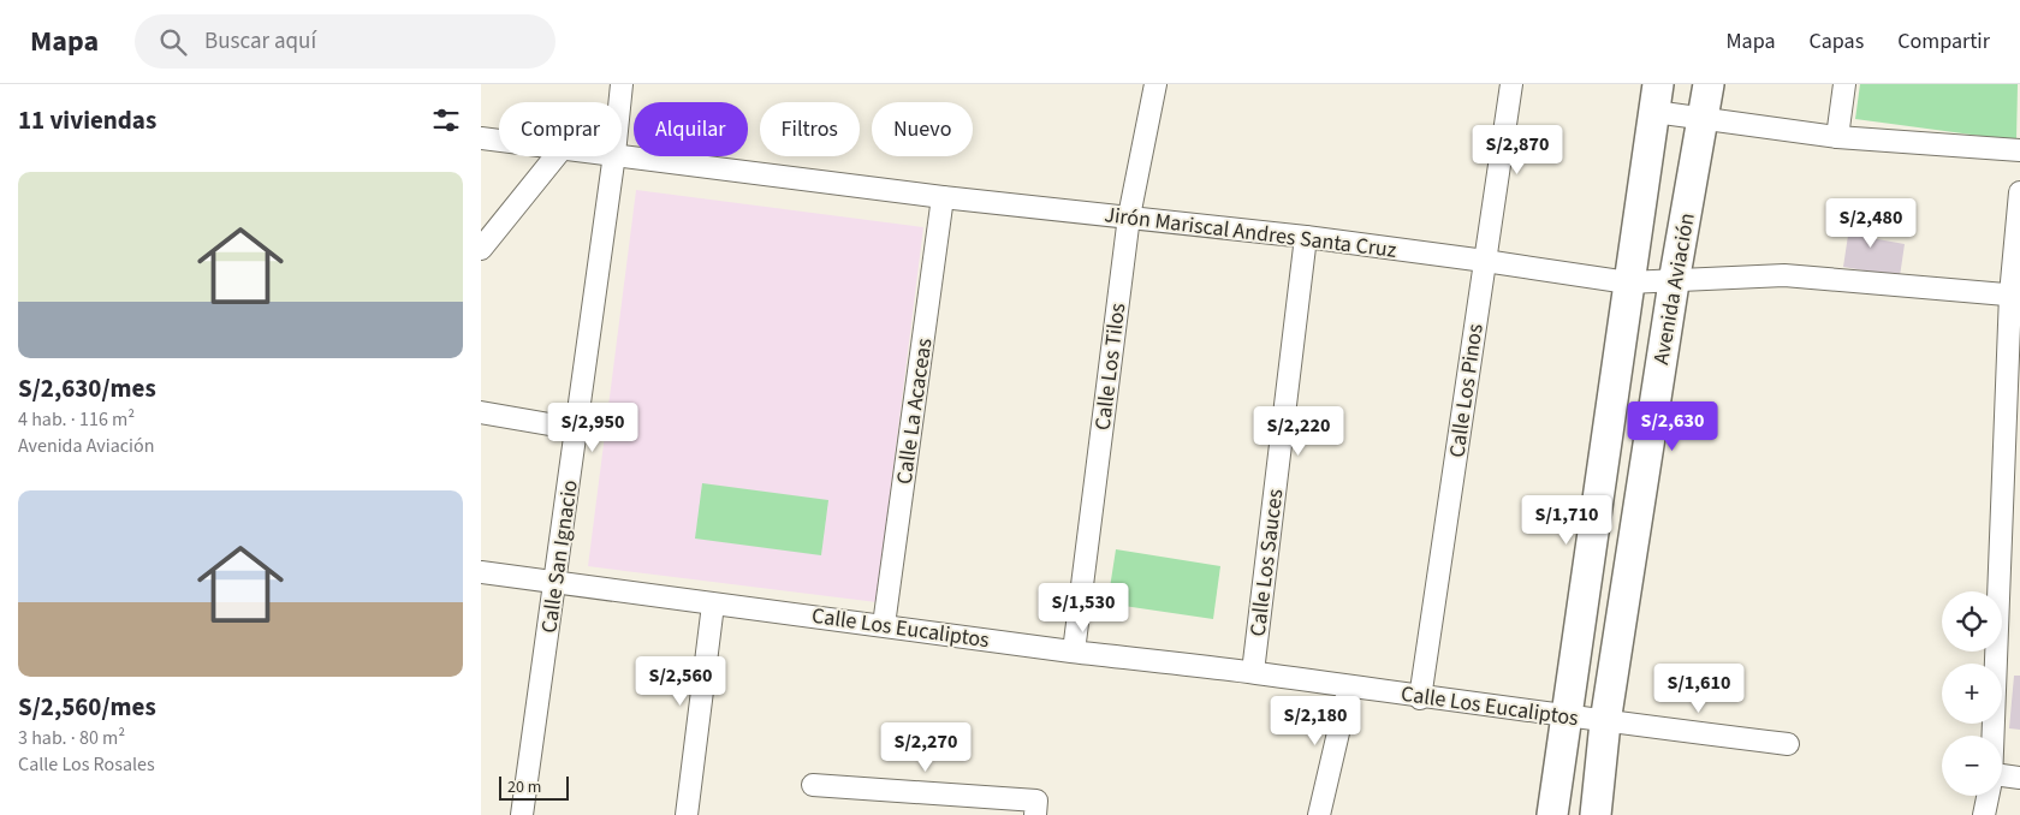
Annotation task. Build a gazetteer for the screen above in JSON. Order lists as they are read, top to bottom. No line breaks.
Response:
{"streets":{"street":["Jirón Mariscal Andres Santa Cruz","Avenida Aviación","Calle Los Tilos","Calle Los Pinos","Calle La Acaceas","Calle San Ignacio","Calle Los Sauces","Calle Los Eucaliptos"]},"crossings":[["Jirón Mariscal Andres Santa Cruz","Avenida Aviación"],["Jirón Mariscal Andres Santa Cruz","Calle Los Tilos"],["Jirón Mariscal Andres Santa Cruz","Calle Los Pinos"],["Jirón Mariscal Andres Santa Cruz","Calle La Acaceas"],["Jirón Mariscal Andres Santa Cruz","Calle Los Sauces"],["Avenida Aviación","Calle Los Eucaliptos"],["Calle Los Tilos","Calle Los Eucaliptos"],["Calle Los Pinos","Calle Los Eucaliptos"],["Calle La Acaceas","Calle Los Eucaliptos"],["Calle San Ignacio","Calle Los Eucaliptos"],["Calle Los Sauces","Calle Los Eucaliptos"]],"scale_bar":"20 m","page":{"header":"Mapa","search":"Buscar aquí","nav":["Mapa","Capas","Compartir"],"heading":"11 viviendas","chip":["Comprar","Alquilar","Filtros","Nuevo"],"price":["S/2,870","S/2,480","S/2,630","S/2,950","S/2,220","S/1,710","S/1,530","S/2,560","S/1,610","S/2,180","S/2,270"],"list":[{"name":"S/2,630/mes","note":"4 hab. · 116 m² · Avenida Aviación"},{"name":"S/2,560/mes","note":"3 hab. · 80 m² · Calle Los Rosales"}],"map_buttons":["+","−"],"scale":"20 m"}}
